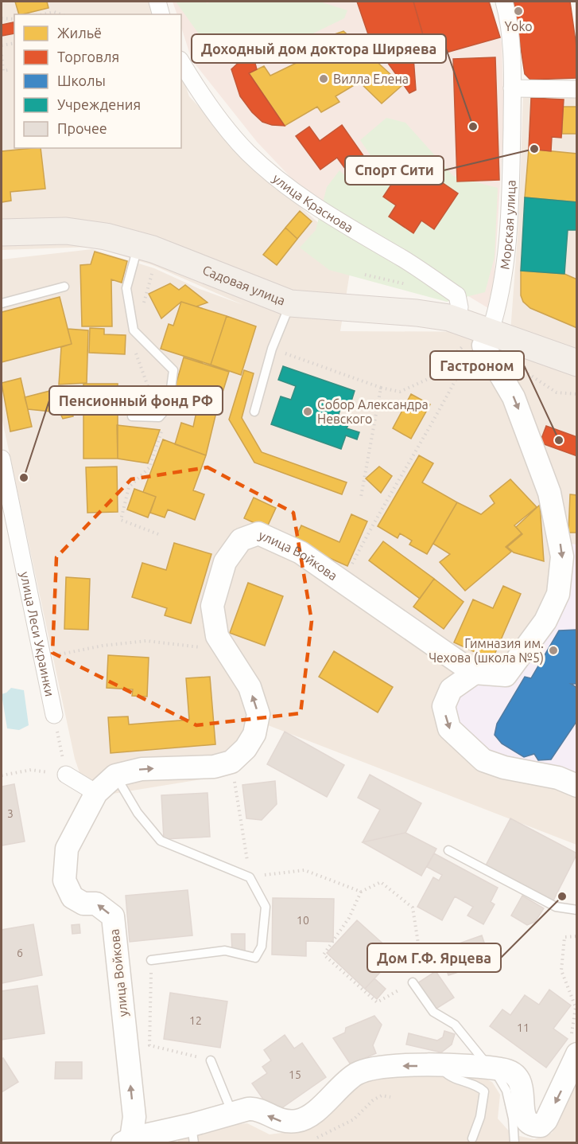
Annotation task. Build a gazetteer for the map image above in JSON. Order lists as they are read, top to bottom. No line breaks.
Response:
{"streets":{"main road":["Садовая улица"],"street":["улица Краснова","Морская улица","улица Войкова","улица Леси Украинки"]},"crossings":[["улица Краснова","Садовая улица"],["Морская улица","Садовая улица"]],"places":["Yoko","Вилла Елена","Доходный дом доктора Ширяева","Спорт Сити","Собор Александра Невского","Гастроном","Пенсионный фонд РФ","Гимназия им. Чехова (школа №5)","Дом Г.Ф. Ярцева"],"house_numbers":["3","10","6","12","11","15"],"legend":["Жильё","Торговля","Школы","Учреждения","Прочее"]}
